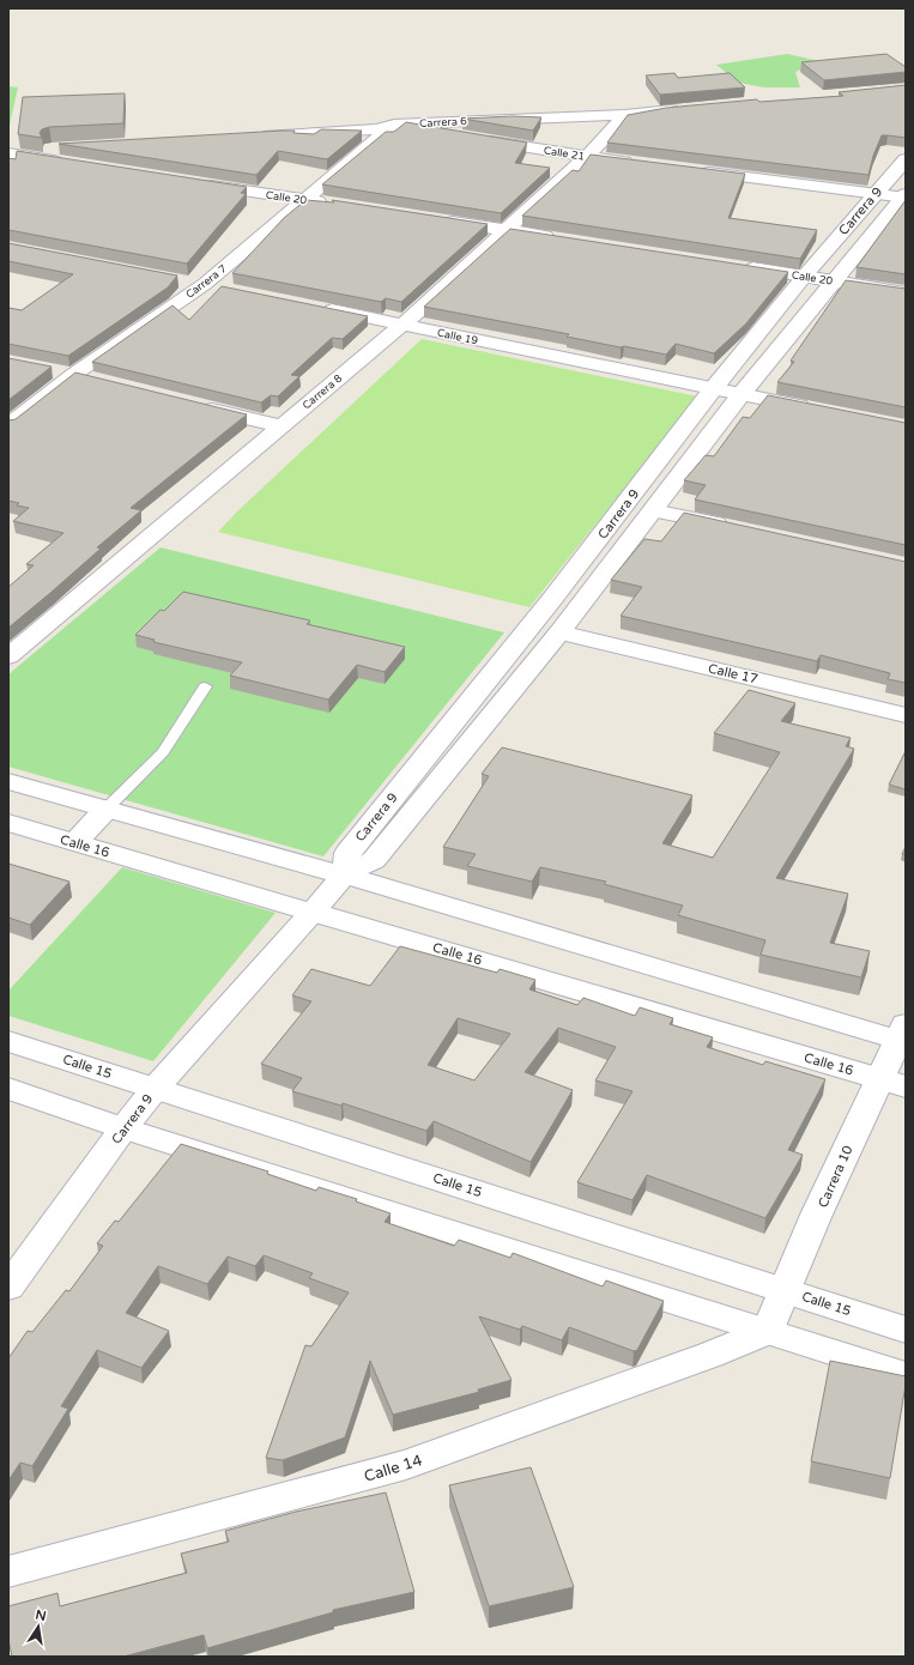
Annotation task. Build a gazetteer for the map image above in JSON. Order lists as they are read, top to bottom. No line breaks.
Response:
{"streets":{"street":["Carrera 6","Calle 21","Calle 20","Carrera 9","Carrera 7","Calle 19","Carrera 8","Calle 17","Calle 16","Calle 15","Carrera 10","Calle 14"]},"crossings":[["Carrera 6","Calle 21"],["Carrera 6","Carrera 7"],["Carrera 6","Carrera 8"],["Calle 21","Carrera 7"],["Calle 21","Carrera 8"],["Calle 20","Carrera 9"],["Calle 20","Carrera 7"],["Carrera 9","Calle 19"],["Carrera 9","Calle 17"],["Carrera 9","Calle 16"],["Carrera 9","Calle 15"],["Calle 19","Carrera 8"],["Calle 16","Carrera 10"],["Calle 15","Carrera 10"],["Carrera 10","Calle 14"]],"north":"top"}
